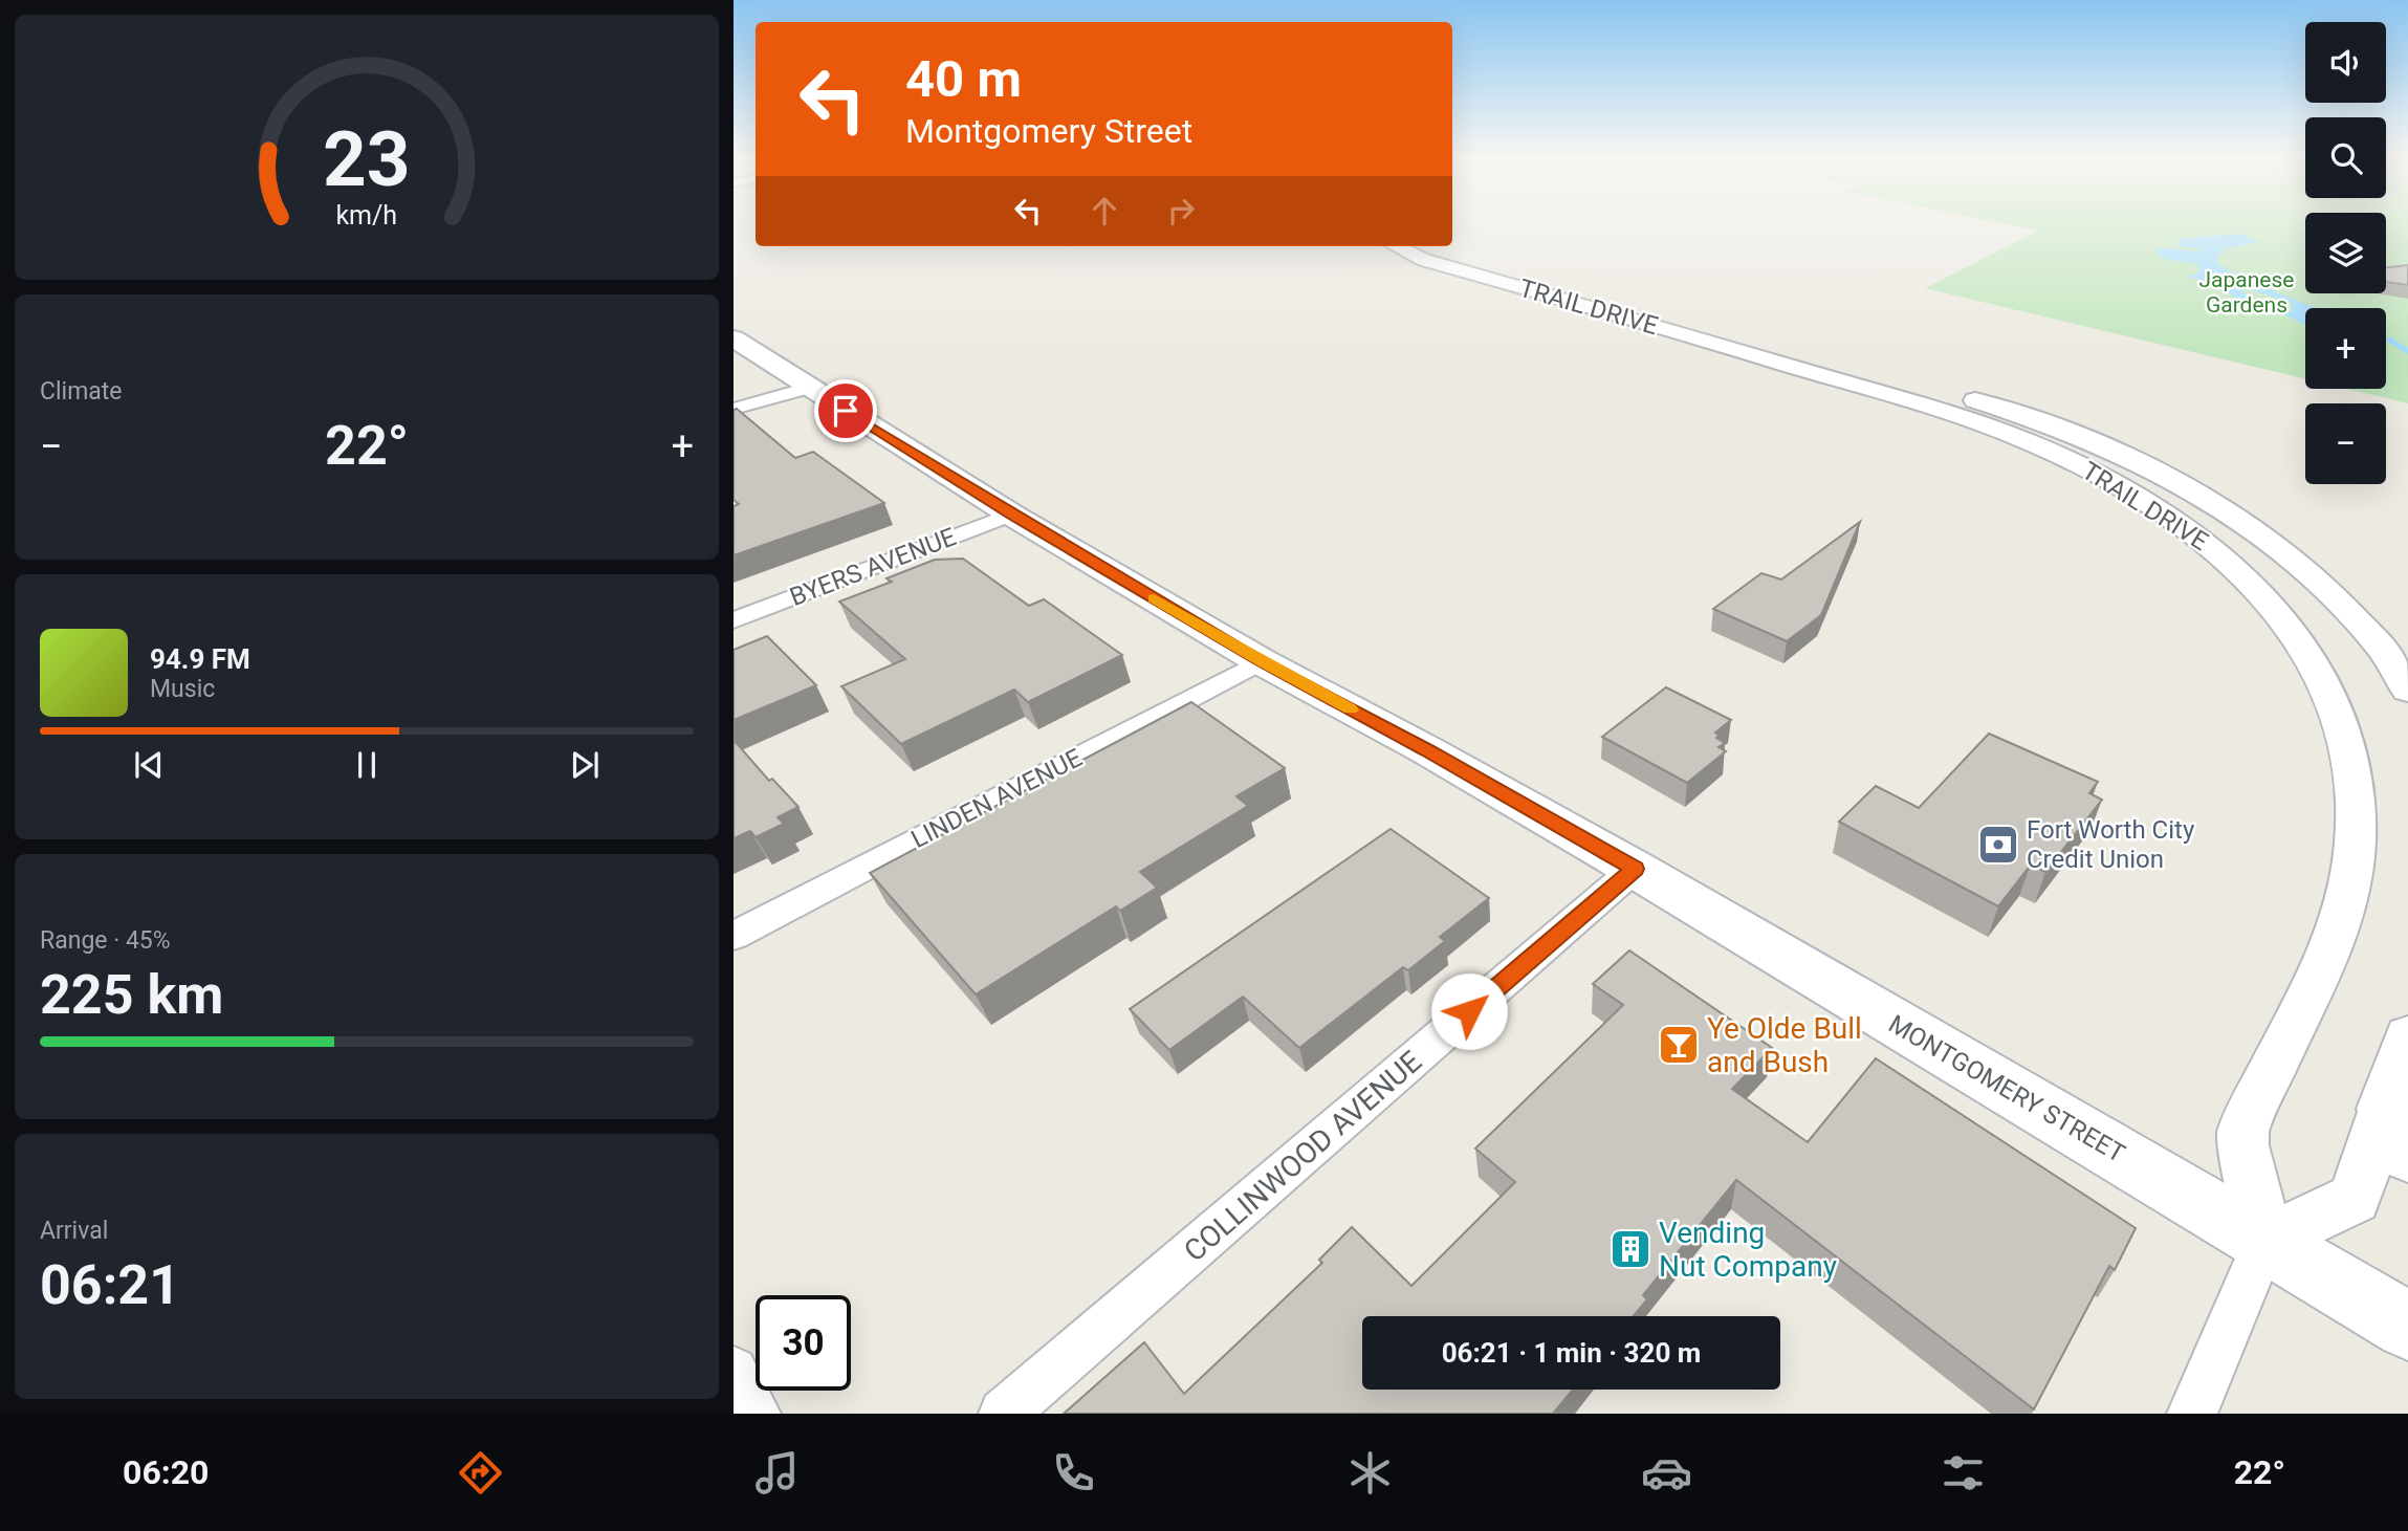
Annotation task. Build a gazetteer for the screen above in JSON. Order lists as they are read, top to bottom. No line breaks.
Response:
{"streets":{"main road":["MONTGOMERY STREET"],"street":["TRAIL DRIVE","BYERS AVENUE","LINDEN AVENUE","COLLINWOOD AVENUE"]},"crossings":[["TRAIL DRIVE","MONTGOMERY STREET"],["BYERS AVENUE","MONTGOMERY STREET"],["LINDEN AVENUE","MONTGOMERY STREET"],["MONTGOMERY STREET","COLLINWOOD AVENUE"]],"parks":["Japanese Gardens"],"places":{"bank":["Fort Worth City Credit Union"],"bar":["Ye Olde Bull and Bush"],"building":["Vending Nut Company"]},"page":{"map_buttons":["+","−"],"turn":["40 m","Montgomery Street"],"tile":["Climate",["Range · 45%","225 km"],["Arrival","06:21"]],"heat":["−","22°","+"],"song":["94.9 FM","Music"],"limit":"30","trip":"06:21 · 1 min · 320 m","tabs":["06:20","22°"],"gauge":["23","km/h"]}}
